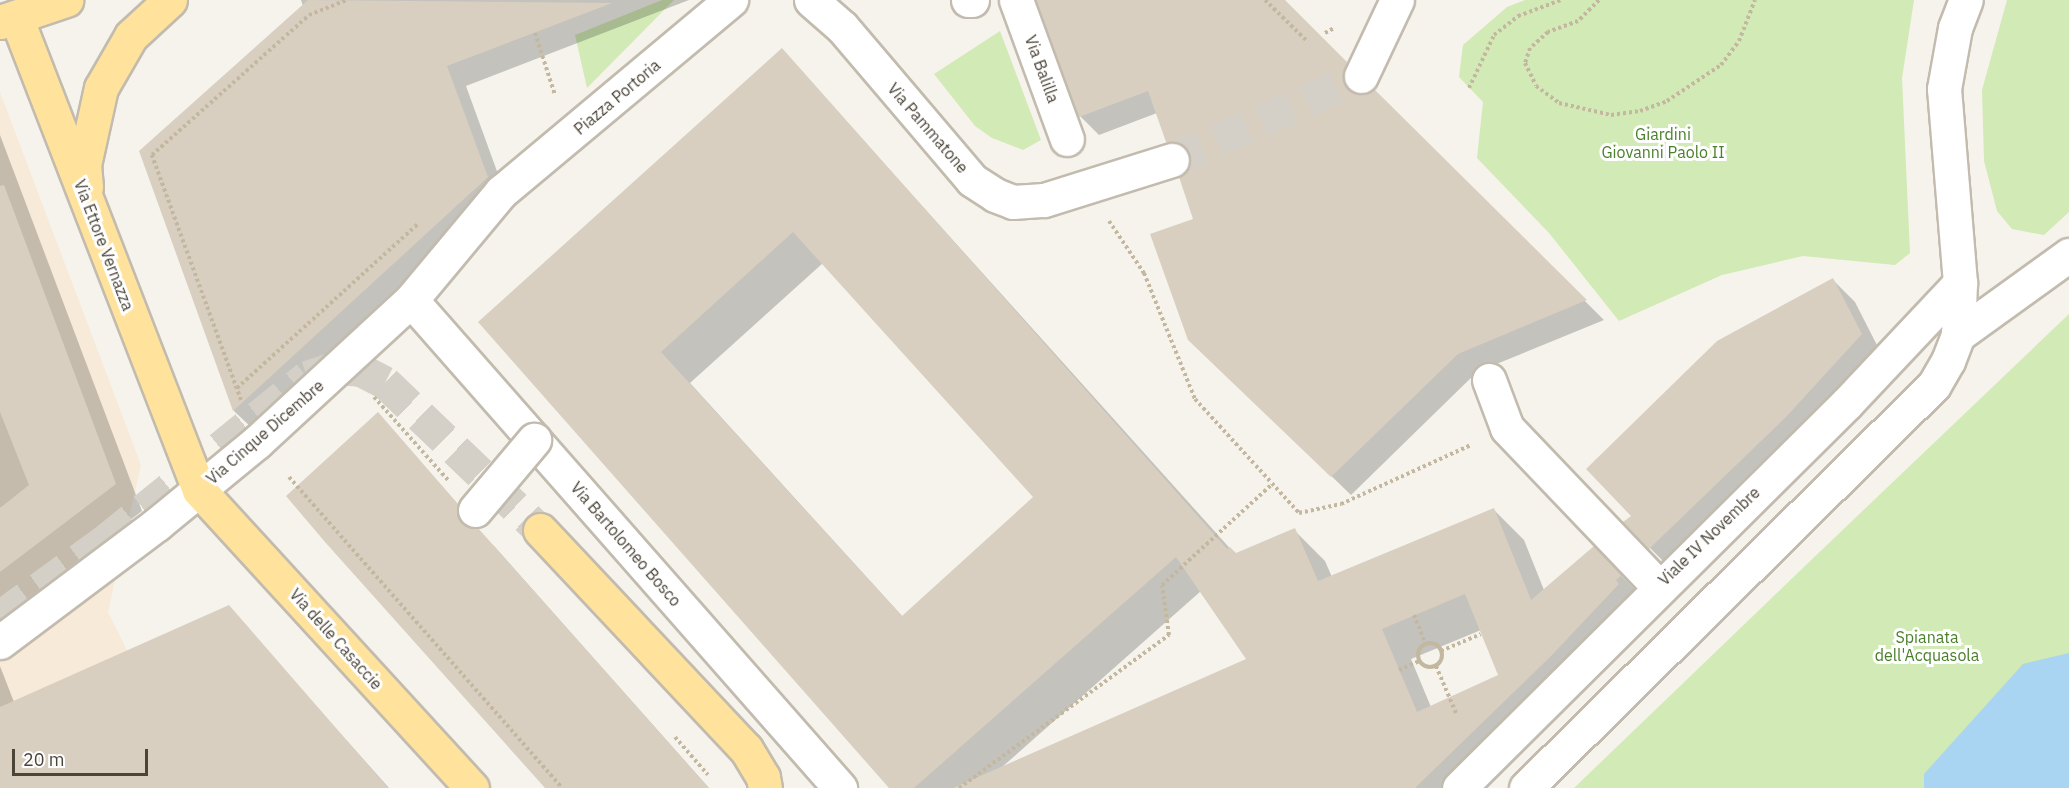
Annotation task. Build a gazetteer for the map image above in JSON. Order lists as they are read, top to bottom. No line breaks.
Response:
{"streets":{"main road":["Via Ettore Vernazza","Via delle Casaccie"],"street":["Via Balilla","Piazza Portoria","Via Pammatone","Via Cinque Dicembre","Viale IV Novembre","Via Bartolomeo Bosco"]},"crossings":[["Piazza Portoria","Via Cinque Dicembre"],["Via Ettore Vernazza","Via Cinque Dicembre"],["Via Ettore Vernazza","Via delle Casaccie"],["Via Cinque Dicembre","Via Bartolomeo Bosco"],["Via Cinque Dicembre","Via delle Casaccie"]],"parks":["Giardini Giovanni Paolo II","Spianata dell'Acquasola"],"scale_bar":"20 m"}
